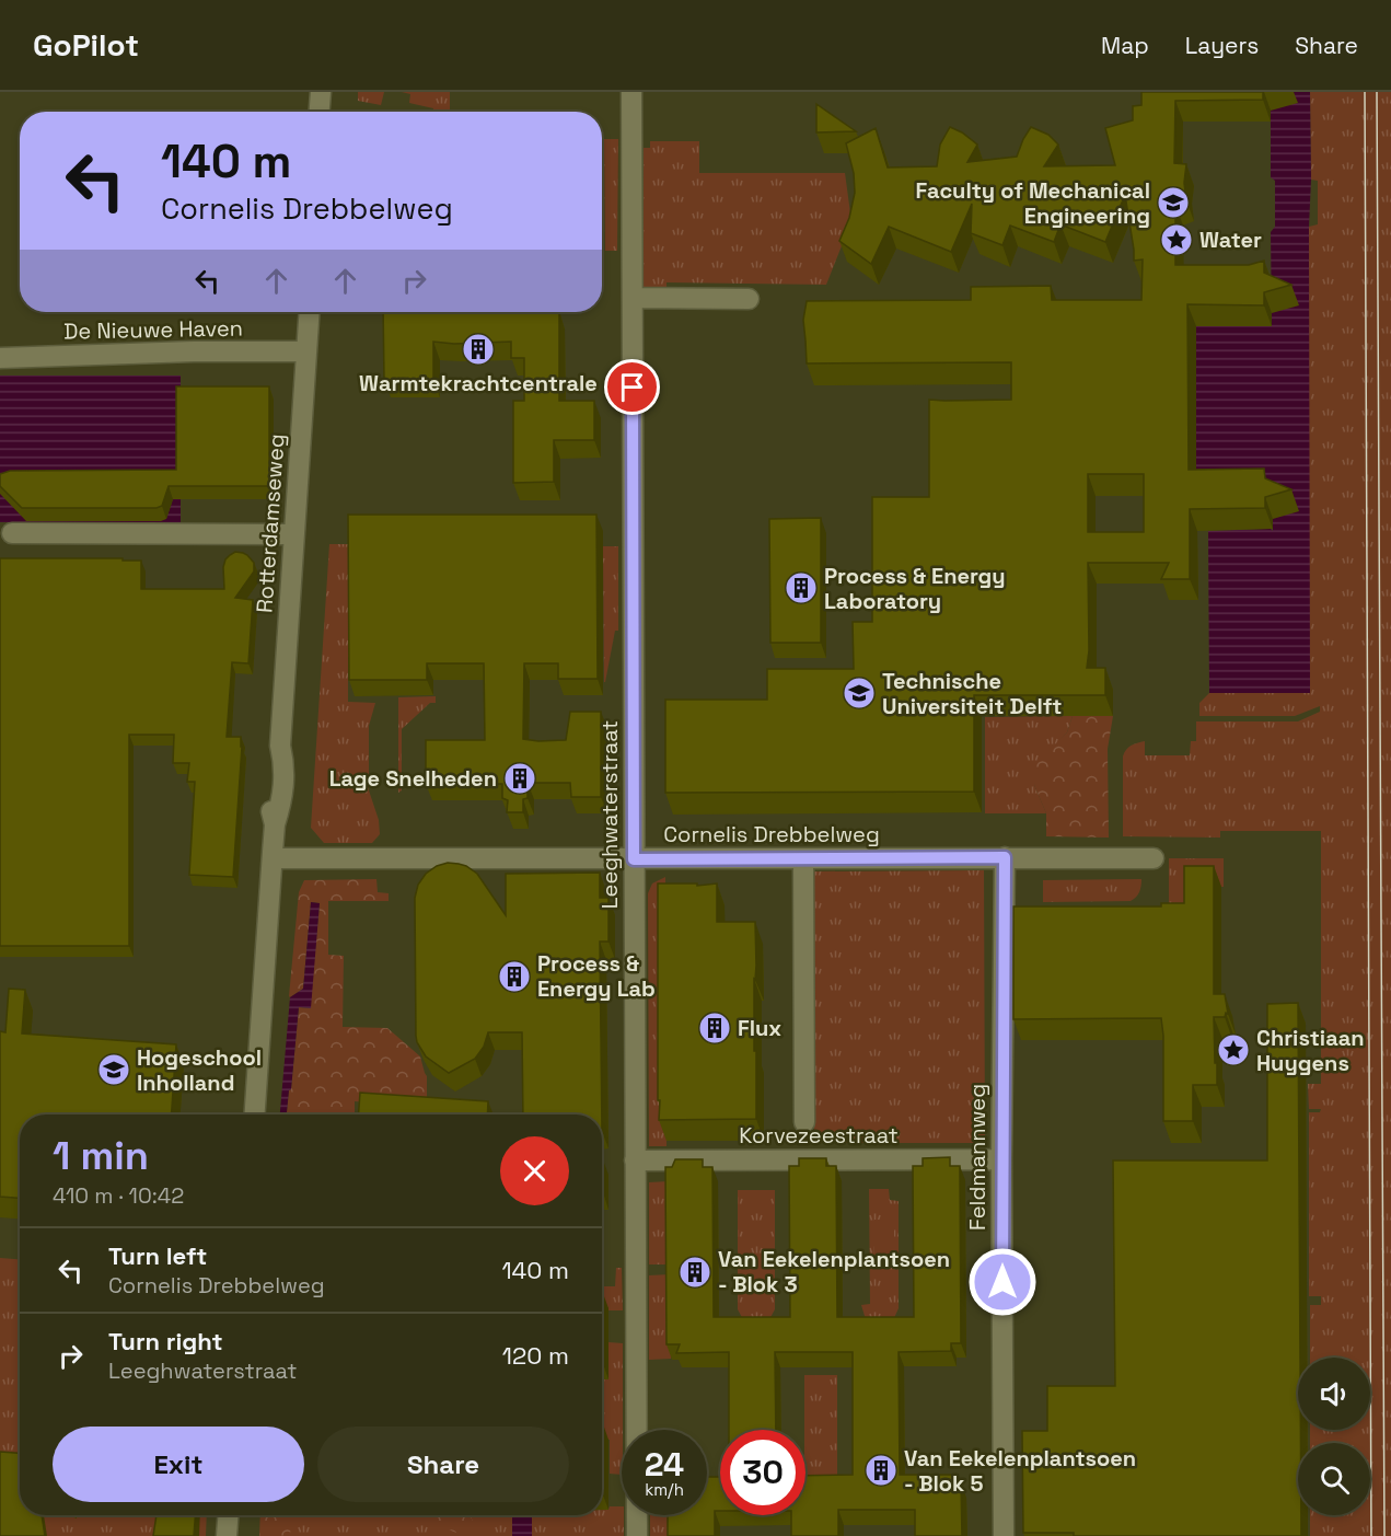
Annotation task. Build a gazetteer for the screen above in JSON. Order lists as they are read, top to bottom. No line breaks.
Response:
{"streets":{"street":["De Nieuwe Haven","Rotterdamseweg","Leeghwaterstraat","Cornelis Drebbelweg","Korvezeestraat","Feldmannweg"]},"crossings":[["De Nieuwe Haven","Rotterdamseweg"],["Rotterdamseweg","Cornelis Drebbelweg"],["Leeghwaterstraat","Cornelis Drebbelweg"],["Leeghwaterstraat","Korvezeestraat"],["Cornelis Drebbelweg","Feldmannweg"],["Korvezeestraat","Feldmannweg"]],"places":{"school or university":["Faculty of Mechanical Engineering","Technische Universiteit Delft","Hogeschool Inholland"],"place":["Water","Christiaan Huygens"],"building":["Warmtekrachtcentrale","Process & Energy Laboratory","Lage Snelheden","Process & Energy Lab","Flux","Van Eekelenplantsoen - Blok 3","Van Eekelenplantsoen - Blok 5"]},"page":{"header":"GoPilot","nav":["Map","Layers","Share"],"turn":["140 m","Cornelis Drebbelweg"],"heading":["1 min","410 m · 10:42"],"list":[{"name":"Turn left","note":"Cornelis Drebbelweg","value":"140 m"},{"name":"Turn right","note":"Leeghwaterstraat","value":"120 m"}],"buttons":["Exit","Share"],"speed":"24 km/h","limit":"30"}}
